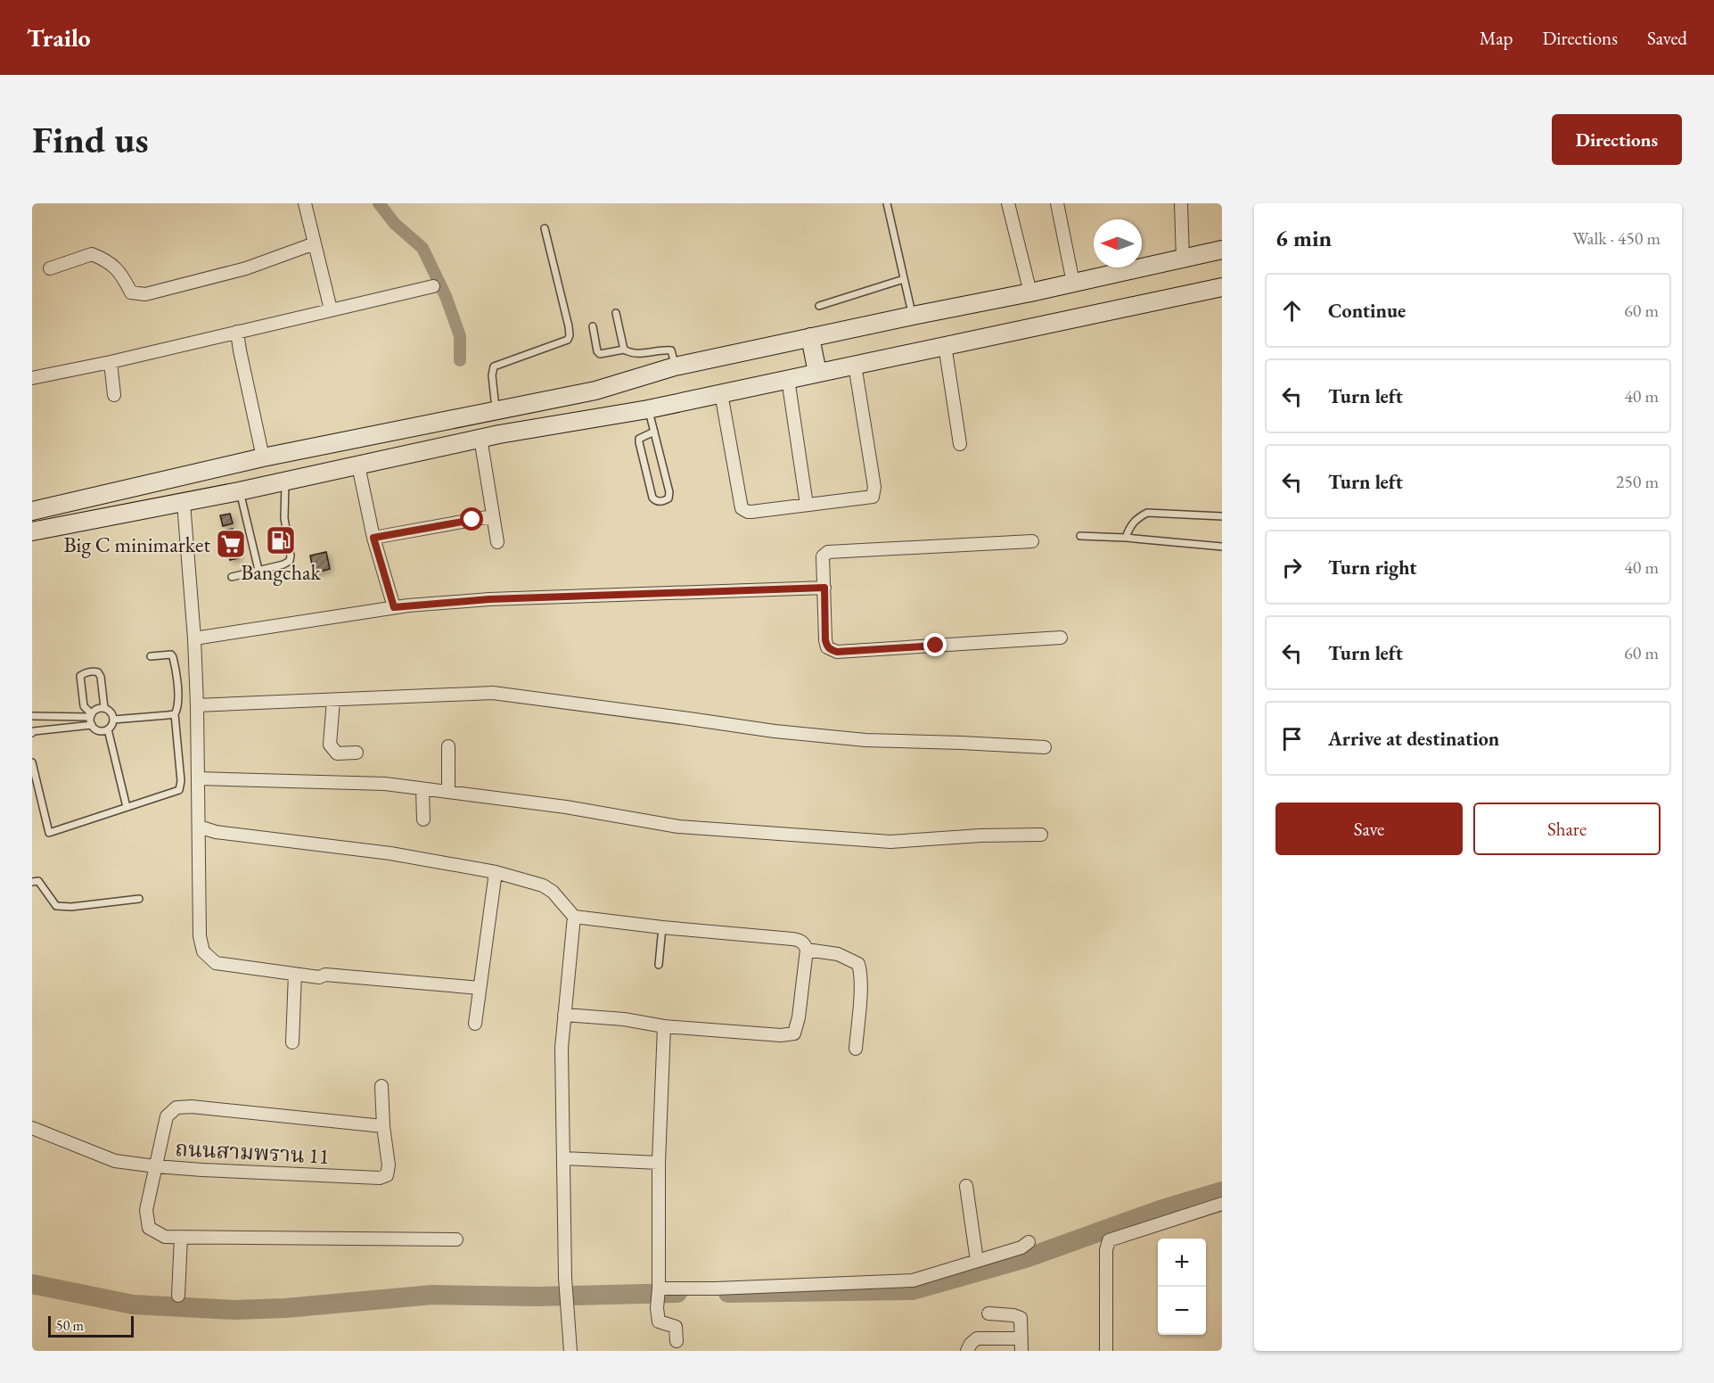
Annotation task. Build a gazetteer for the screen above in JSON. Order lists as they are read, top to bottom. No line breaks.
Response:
{"streets":{"street":["ถนนสามพราน 11"]},"places":{"fuel station":["Bangchak"],"supermarket":["Big C minimarket"]},"scale_bar":"50 m","north":"left","page":{"header":"Trailo","nav":["Map","Directions","Saved"],"buttons":["Directions",["Save","Share"]],"title":"Find us","heading":["6 min","Walk · 450 m"],"list":[["Continue","60 m"],["Turn left","40 m"],["Turn left","250 m"],["Turn right","40 m"],["Turn left","60 m"],"Arrive at destination"],"map_buttons":["+","−"],"scale":"50 m"}}
